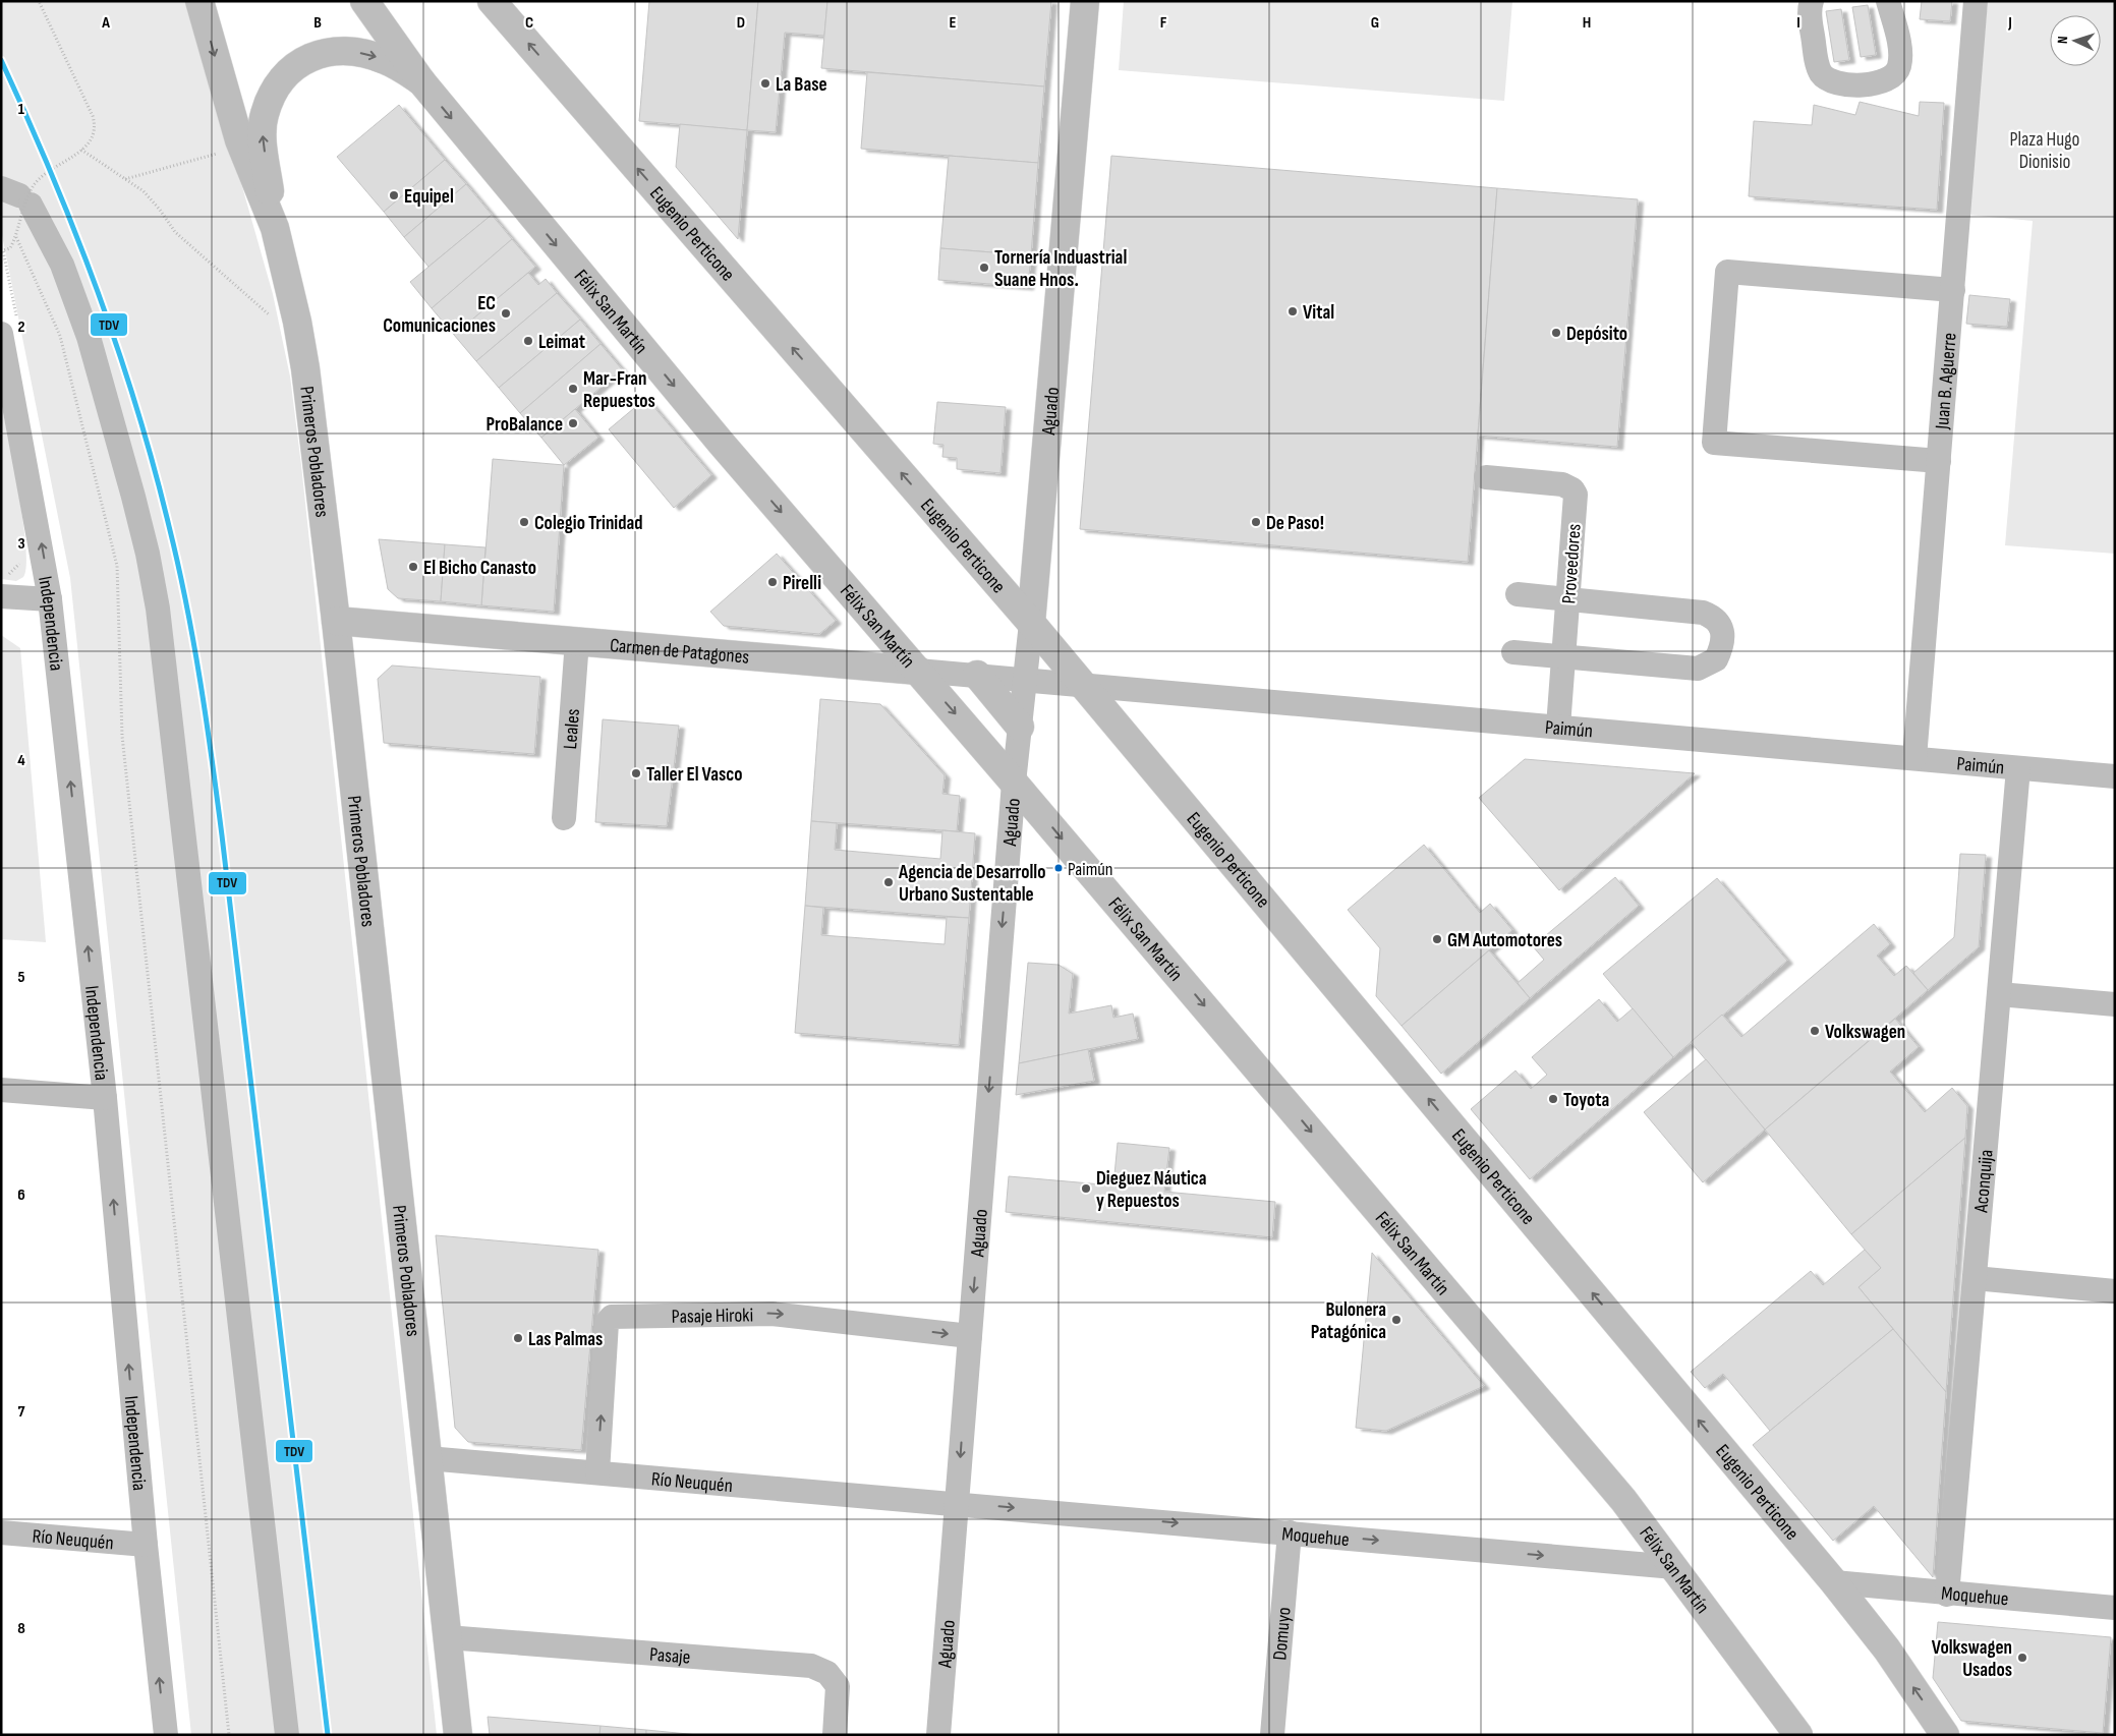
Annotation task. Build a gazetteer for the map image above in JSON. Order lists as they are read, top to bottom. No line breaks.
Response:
{"streets":{"main road":["Eugenio Perticone","Félix San Martín","Aguado","Primeros Pobladores","Carmen de Patagones"],"street":["Juan B. Aguerre","Proveedores","Independencia","Paimún","Leales","Aconquija","Pasaje Hiroki","Río Neuquén","Moquehue","Domuyo","Pasaje"]},"crossings":[["Eugenio Perticone","Aguado"],["Eugenio Perticone","Paimún"],["Eugenio Perticone","Moquehue"],["Félix San Martín","Aguado"],["Félix San Martín","Primeros Pobladores"],["Félix San Martín","Carmen de Patagones"],["Félix San Martín","Moquehue"],["Juan B. Aguerre","Paimún"],["Aguado","Carmen de Patagones"],["Aguado","Paimún"],["Aguado","Pasaje Hiroki"],["Aguado","Río Neuquén"],["Aguado","Moquehue"],["Primeros Pobladores","Carmen de Patagones"],["Primeros Pobladores","Río Neuquén"],["Primeros Pobladores","Pasaje"],["Proveedores","Paimún"],["Independencia","Río Neuquén"],["Carmen de Patagones","Paimún"],["Carmen de Patagones","Leales"],["Paimún","Aconquija"],["Aconquija","Moquehue"],["Pasaje Hiroki","Río Neuquén"],["Río Neuquén","Moquehue"],["Moquehue","Domuyo"]],"one_way":["Eugenio Perticone","Félix San Martín","Aguado","Independencia","Moquehue"],"parks":["Plaza Hugo Dionisio"],"places":["La Base","Equipel","Tornería Induastrial Suane Hnos.","Vital","EC Comunicaciones","Depósito","Leimat","Mar-Fran Repuestos","ProBalance","Colegio Trinidad","De Paso!","El Bicho Canasto","Pirelli","Taller El Vasco","Paimún","Agencia de Desarrollo Urbano Sustentable","GM Automotores","Volkswagen","Toyota","Dieguez Náutica y Repuestos","Bulonera Patagónica","Las Palmas","Volkswagen Usados"],"lines":["transit line TDV"],"north":"left","grid":{"columns":["A","B","C","D","E","F","G","H","I","J"],"rows":["1","2","3","4","5","6","7","8"]}}
